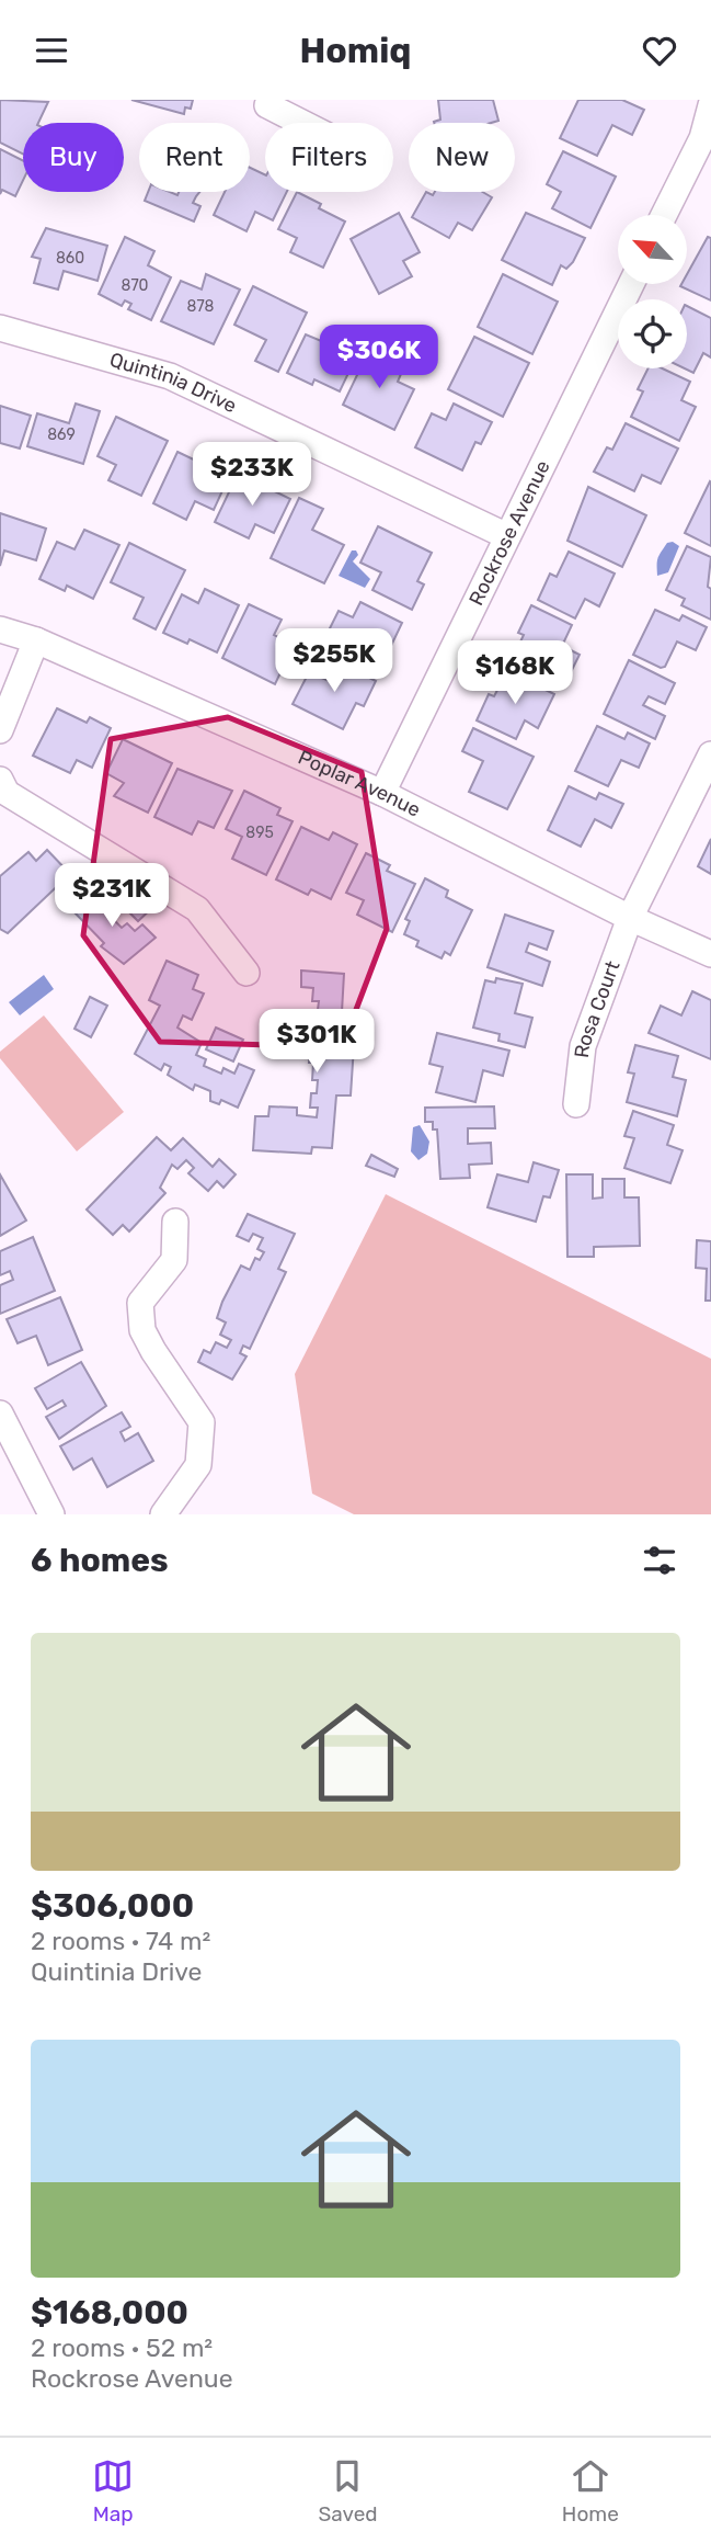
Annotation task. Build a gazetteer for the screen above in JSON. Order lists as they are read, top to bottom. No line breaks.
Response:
{"streets":{"street":["Quintinia Drive","Rockrose Avenue","Poplar Avenue","Rosa Court"]},"crossings":[["Quintinia Drive","Rockrose Avenue"],["Rockrose Avenue","Poplar Avenue"],["Poplar Avenue","Rosa Court"]],"house_numbers":["860","870","878","869","895"],"north":"top left","page":{"header":"Homiq","chip":["Buy","Rent","Filters","New"],"price":["$306K","$233K","$255K","$168K","$231K","$301K"],"heading":"6 homes","list":[{"name":"$306,000","note":"2 rooms · 74 m² · Quintinia Drive"},{"name":"$168,000","note":"2 rooms · 52 m² · Rockrose Avenue"}],"tabs":["Map","Saved","Home"]}}
